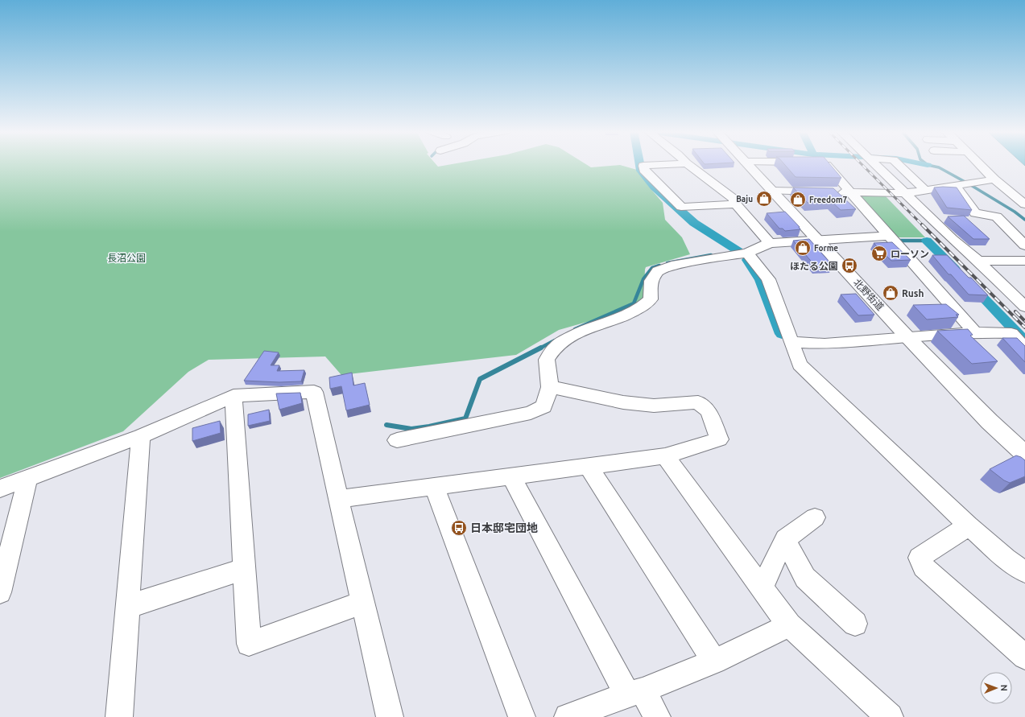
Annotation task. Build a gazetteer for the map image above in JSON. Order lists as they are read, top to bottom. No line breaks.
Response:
{"streets":{"main road":["北野街道"]},"parks":["長沼公園"],"places":{"shop":["Baju","Freedom7","Forme","Rush"],"supermarket":["ローソン"],"bus stop":["ほたる公園","日本邸宅団地"]},"north":"right"}
